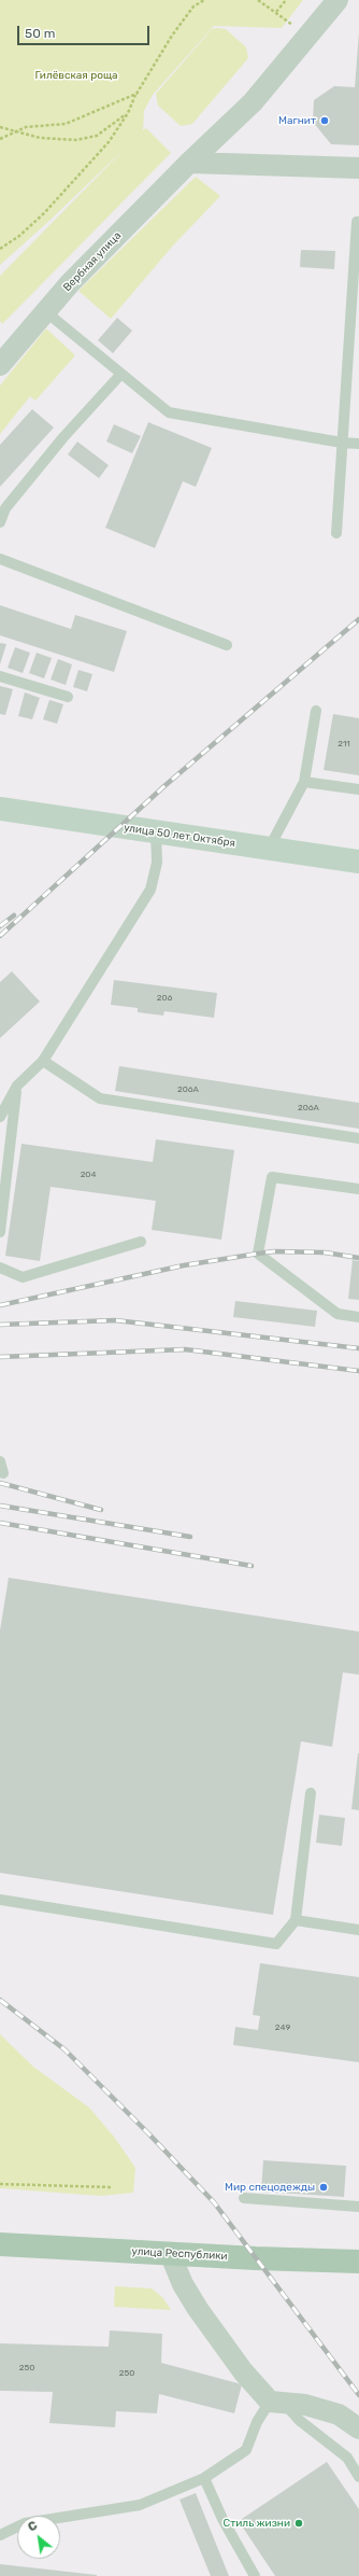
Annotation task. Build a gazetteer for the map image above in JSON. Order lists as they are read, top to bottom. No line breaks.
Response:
{"streets":{"main road":["улица 50 лет Октября","улица Республики"],"street":["Вербная улица"]},"parks":["Гилёвская роща"],"places":["Магнит","Мир спецодежды","Стиль жизни"],"house_numbers":["211","206","206А","206А","204","249","250","250"],"scale_bar":"50 m","north":"top left"}
